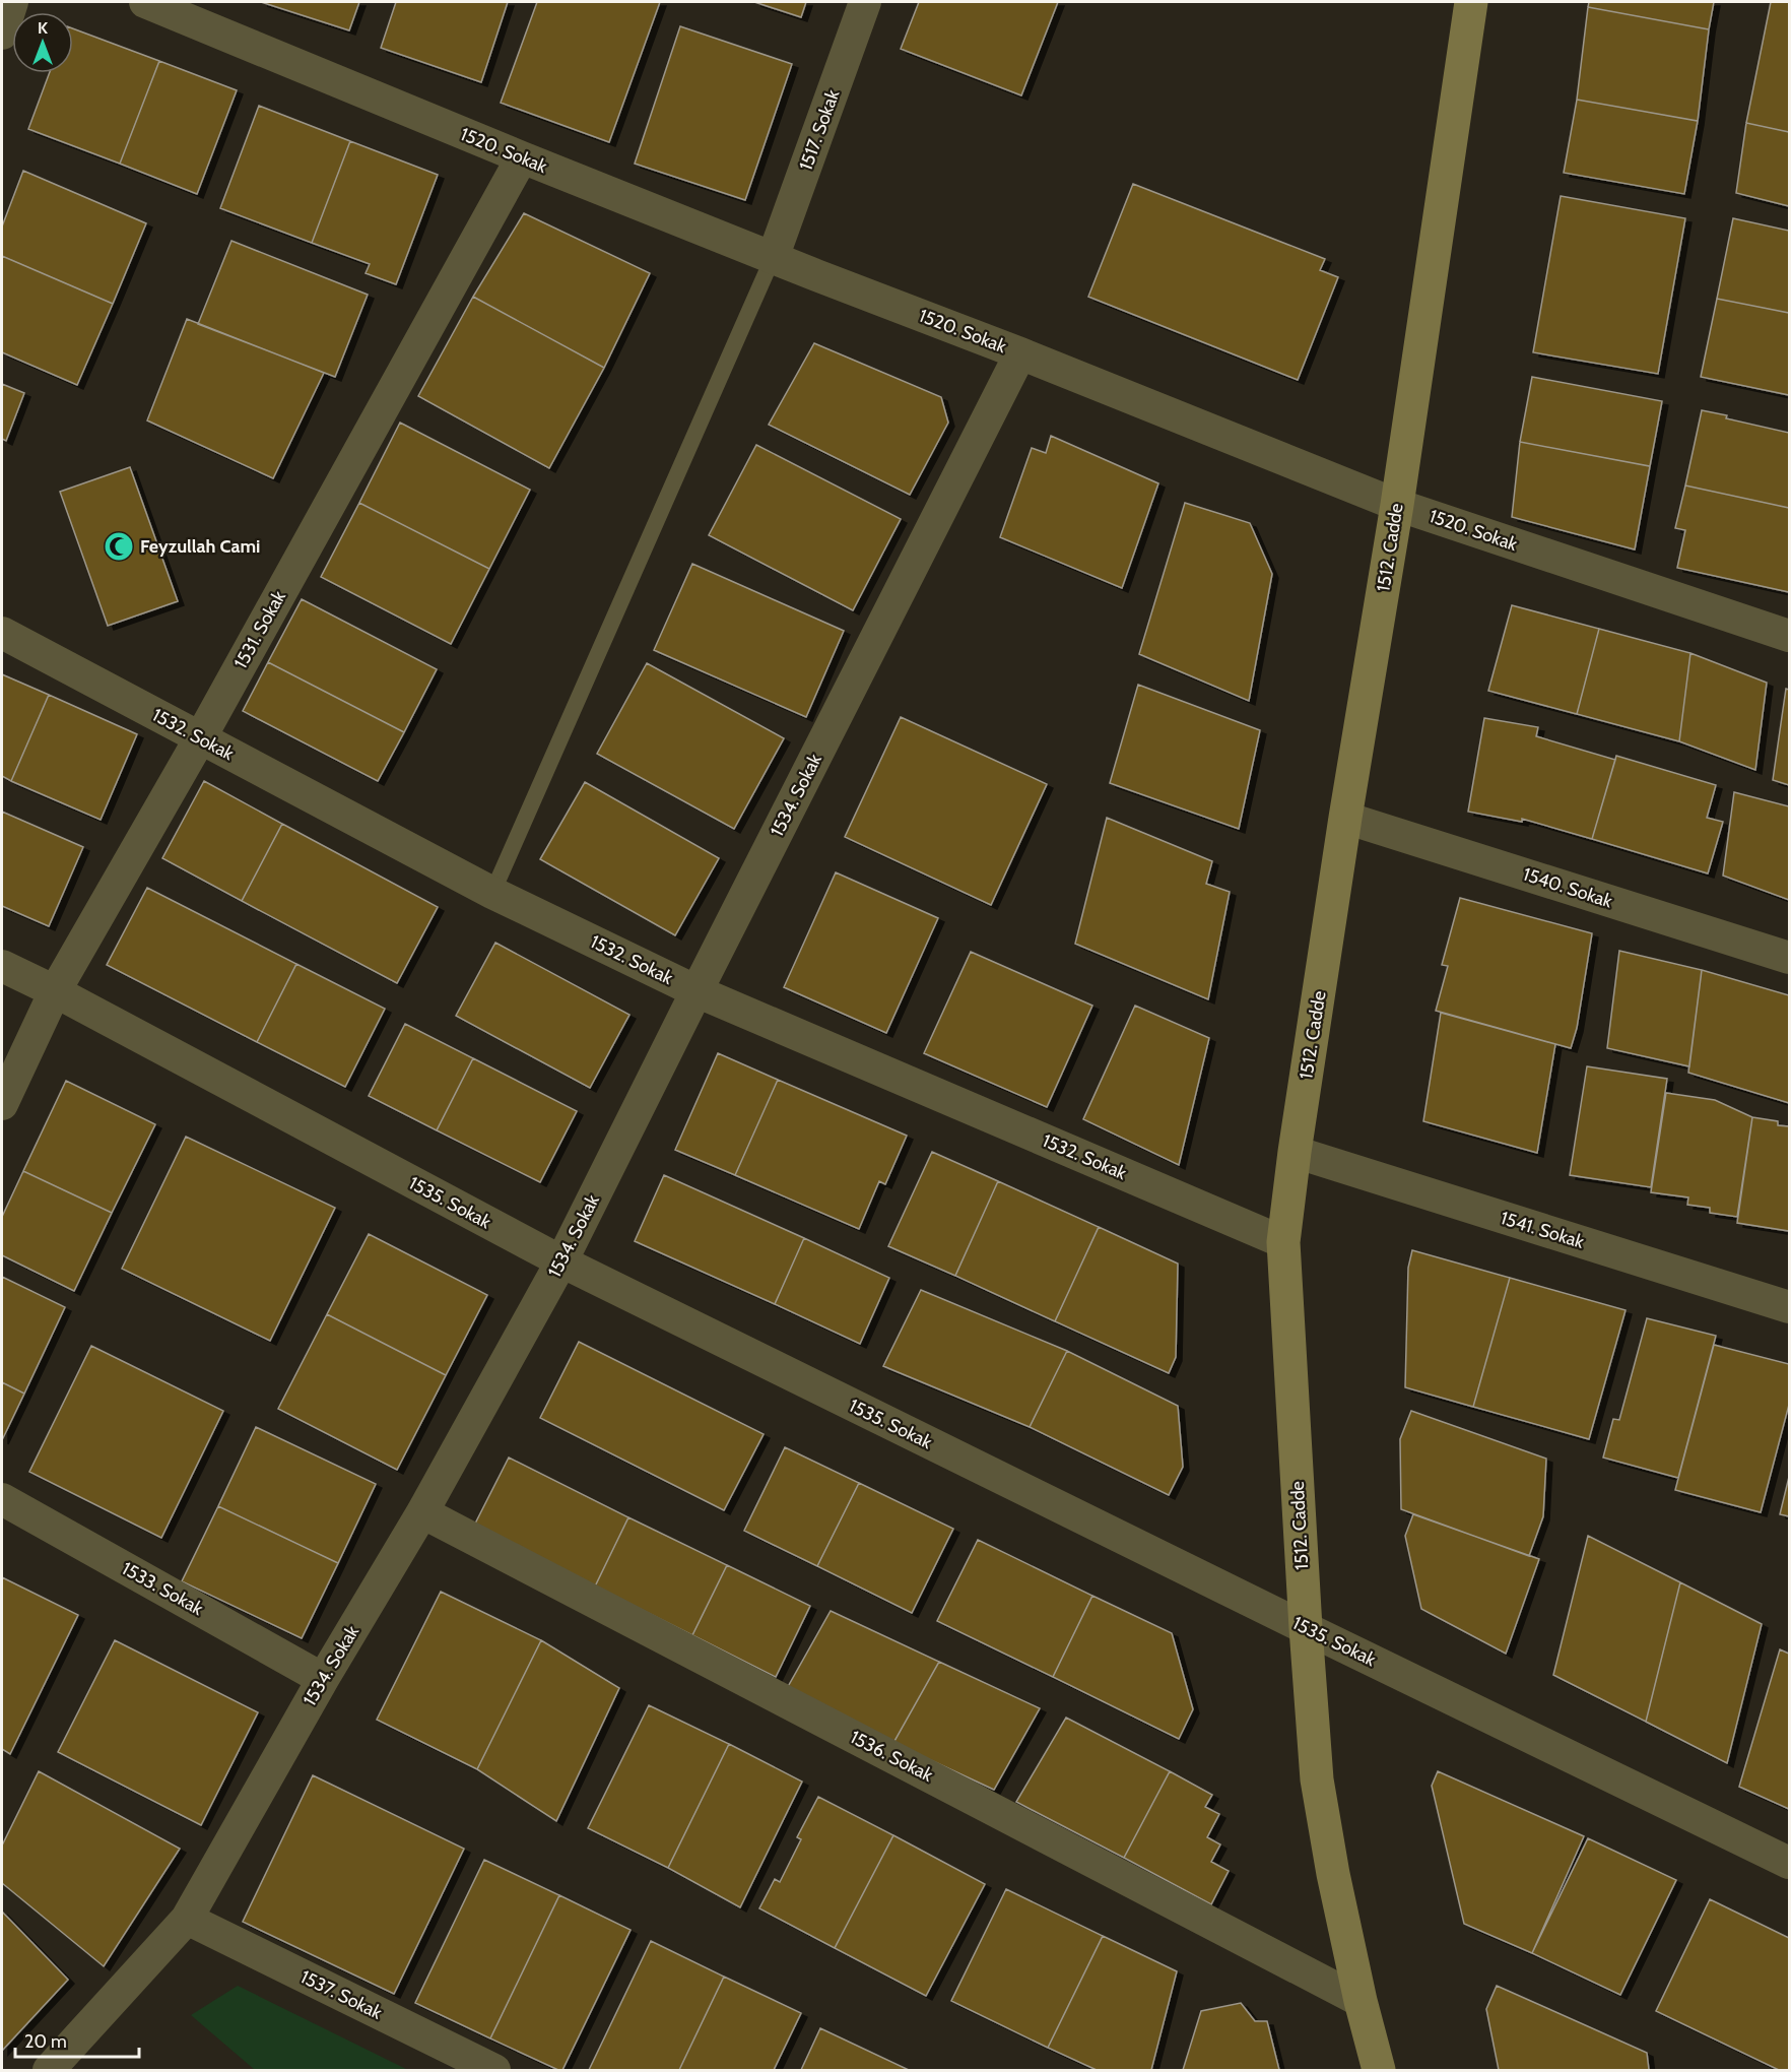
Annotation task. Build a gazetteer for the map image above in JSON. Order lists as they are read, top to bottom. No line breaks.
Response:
{"streets":{"street":["1517. Sokak","1520. Sokak","1512. Cadde","1531. Sokak","1532. Sokak","1534. Sokak","1540. Sokak","1535. Sokak","1541. Sokak","1533. Sokak","1536. Sokak","1537. Sokak"]},"crossings":[["1517. Sokak","1520. Sokak"],["1520. Sokak","1512. Cadde"],["1520. Sokak","1531. Sokak"],["1520. Sokak","1534. Sokak"],["1512. Cadde","1532. Sokak"],["1512. Cadde","1540. Sokak"],["1512. Cadde","1535. Sokak"],["1512. Cadde","1541. Sokak"],["1512. Cadde","1536. Sokak"],["1531. Sokak","1532. Sokak"],["1531. Sokak","1535. Sokak"],["1532. Sokak","1534. Sokak"],["1534. Sokak","1535. Sokak"],["1534. Sokak","1533. Sokak"],["1534. Sokak","1536. Sokak"],["1534. Sokak","1537. Sokak"]],"places":{"mosque":["Feyzullah Cami"]},"scale_bar":"20 m","north":"top"}
